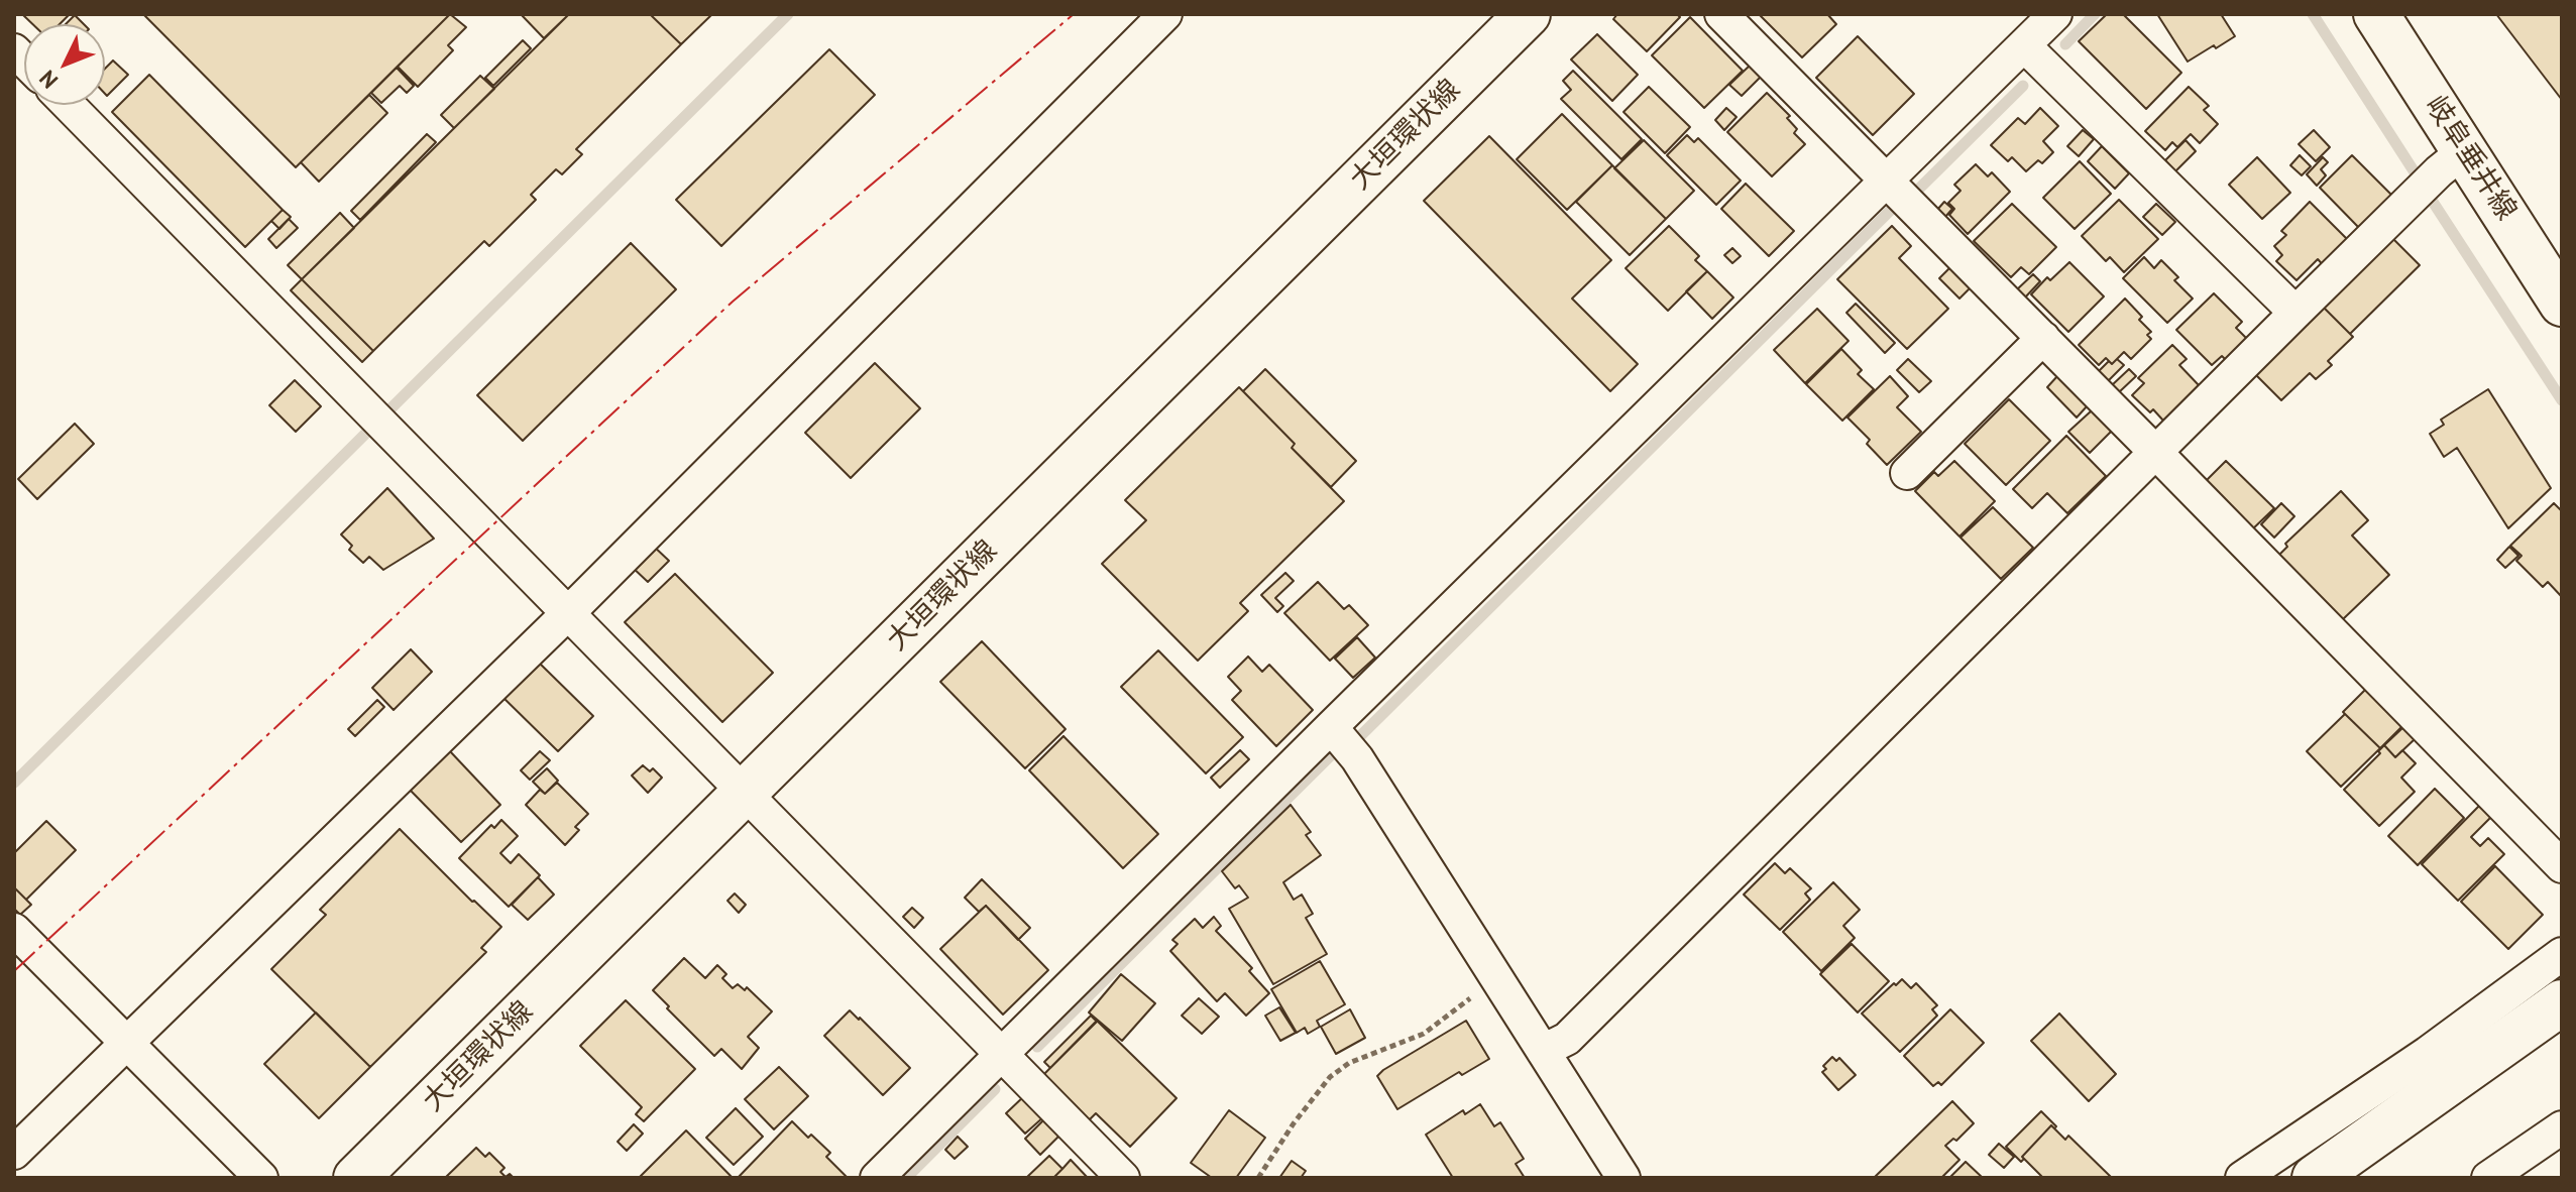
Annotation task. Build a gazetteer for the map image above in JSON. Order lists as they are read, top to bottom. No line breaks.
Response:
{"streets":{"main road":["大垣環状線","岐阜垂井線"]},"north":"bottom left"}
